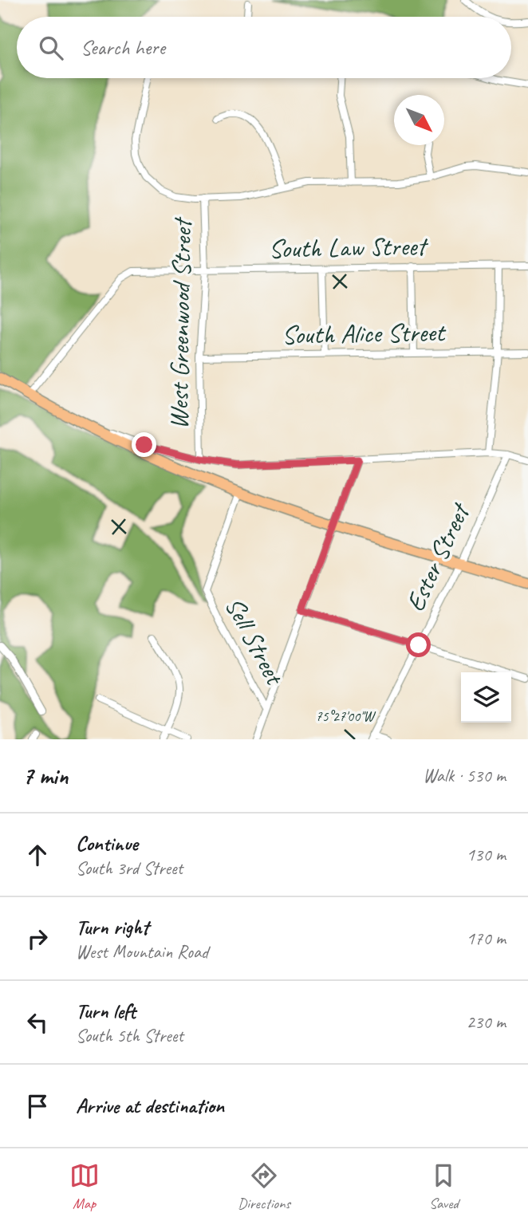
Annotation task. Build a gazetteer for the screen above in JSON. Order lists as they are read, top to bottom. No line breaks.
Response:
{"streets":{"street":["South Law Street","West Greenwood Street","South Alice Street","Ester Street","Sell Street"]},"crossings":[["South Law Street","West Greenwood Street"],["West Greenwood Street","South Alice Street"]],"north":"bottom right","page":{"search":"Search here","heading":["7 min","Walk · 530 m"],"list":[["Continue","South 3rd Street","130 m"],["Turn right","West Mountain Road","170 m"],["Turn left","South 5th Street","230 m"],"Arrive at destination"],"nav":["Map","Directions","Saved"]},"coordinates":["75°27'00\"W"]}
